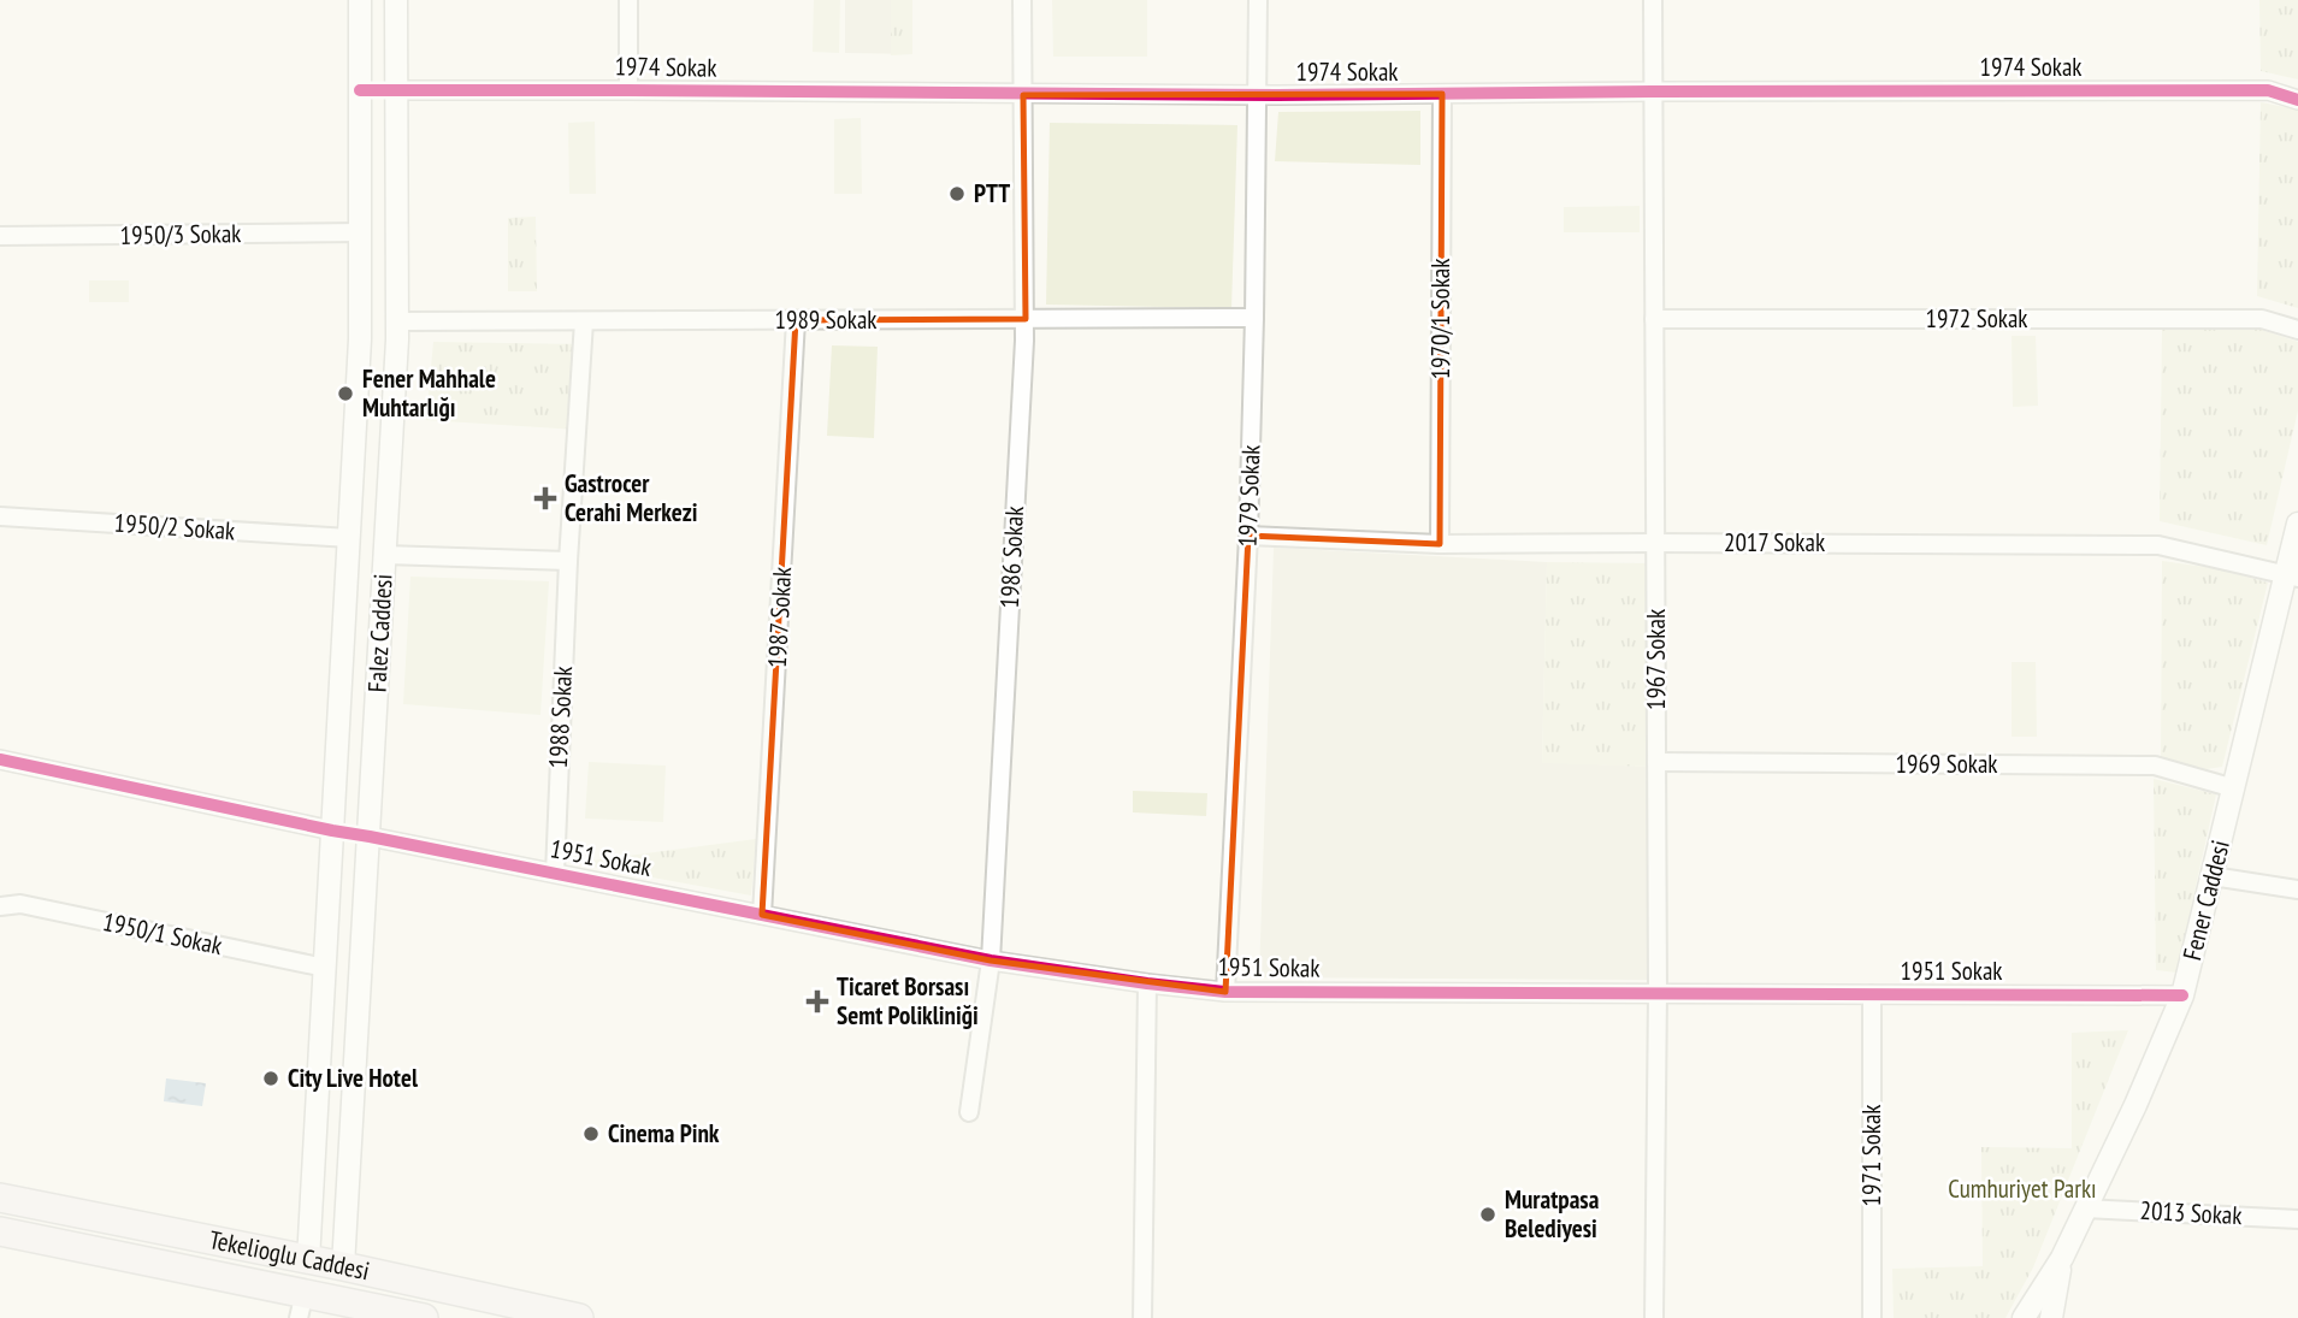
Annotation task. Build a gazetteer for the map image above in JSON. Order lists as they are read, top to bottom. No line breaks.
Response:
{"streets":{"main road":["Tekelioglu Caddesi"],"street":["1974 Sokak","1950/3 Sokak","1970/1 Sokak","1972 Sokak","1989 Sokak","1979 Sokak","1950/2 Sokak","2017 Sokak","1986 Sokak","1987 Sokak","Falez Caddesi","1967 Sokak","1988 Sokak","1969 Sokak","1951 Sokak","Fener Caddesi","1950/1 Sokak","1971 Sokak","2013 Sokak"]},"crossings":[["1974 Sokak","1970/1 Sokak"],["1974 Sokak","1979 Sokak"],["1974 Sokak","1986 Sokak"],["1974 Sokak","Falez Caddesi"],["1974 Sokak","1967 Sokak"],["1950/3 Sokak","Falez Caddesi"],["1970/1 Sokak","2017 Sokak"],["1972 Sokak","1967 Sokak"],["1989 Sokak","1979 Sokak"],["1989 Sokak","1986 Sokak"],["1989 Sokak","1987 Sokak"],["1989 Sokak","Falez Caddesi"],["1989 Sokak","1988 Sokak"],["1979 Sokak","2017 Sokak"],["1979 Sokak","1951 Sokak"],["1950/2 Sokak","Falez Caddesi"],["2017 Sokak","1967 Sokak"],["2017 Sokak","Fener Caddesi"],["1986 Sokak","1951 Sokak"],["1987 Sokak","1951 Sokak"],["Falez Caddesi","1951 Sokak"],["Falez Caddesi","1950/1 Sokak"],["Falez Caddesi","Tekelioglu Caddesi"],["1967 Sokak","1969 Sokak"],["1967 Sokak","1951 Sokak"],["1988 Sokak","1951 Sokak"],["1969 Sokak","Fener Caddesi"],["1951 Sokak","Fener Caddesi"],["1951 Sokak","1971 Sokak"],["Fener Caddesi","2013 Sokak"]],"parks":["Cumhuriyet Parkı"],"places":{"other":["PTT","Fener Mahhale Muhtarlığı","City Live Hotel","Cinema Pink","Muratpasa Belediyesi"],"health":["Gastrocer Cerahi Merkezi","Ticaret Borsası Semt Polikliniği"]}}
